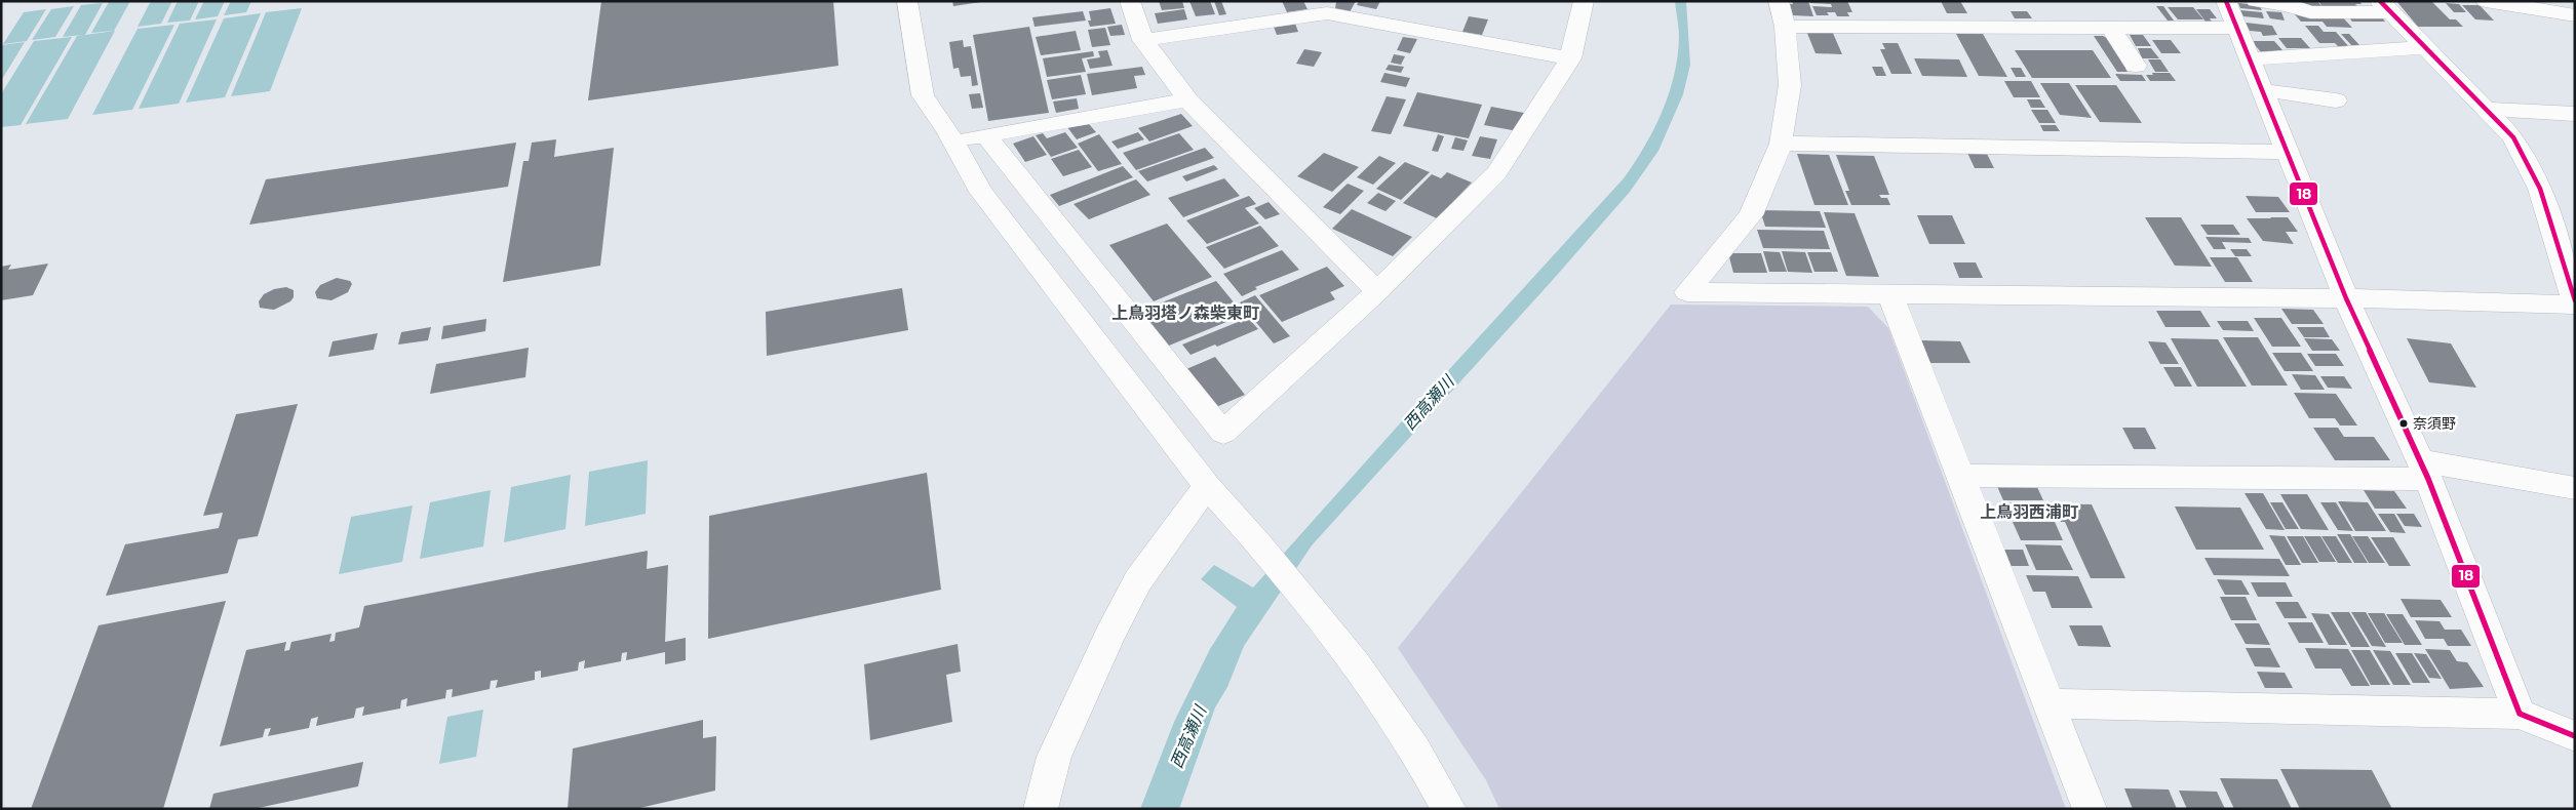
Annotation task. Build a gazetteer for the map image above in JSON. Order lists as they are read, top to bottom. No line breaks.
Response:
{"districts":["上鳥羽塔ノ森柴東町","上鳥羽西浦町"],"water":["西高瀬川"],"places":["奈須野"],"lines":["transit line 18"]}
